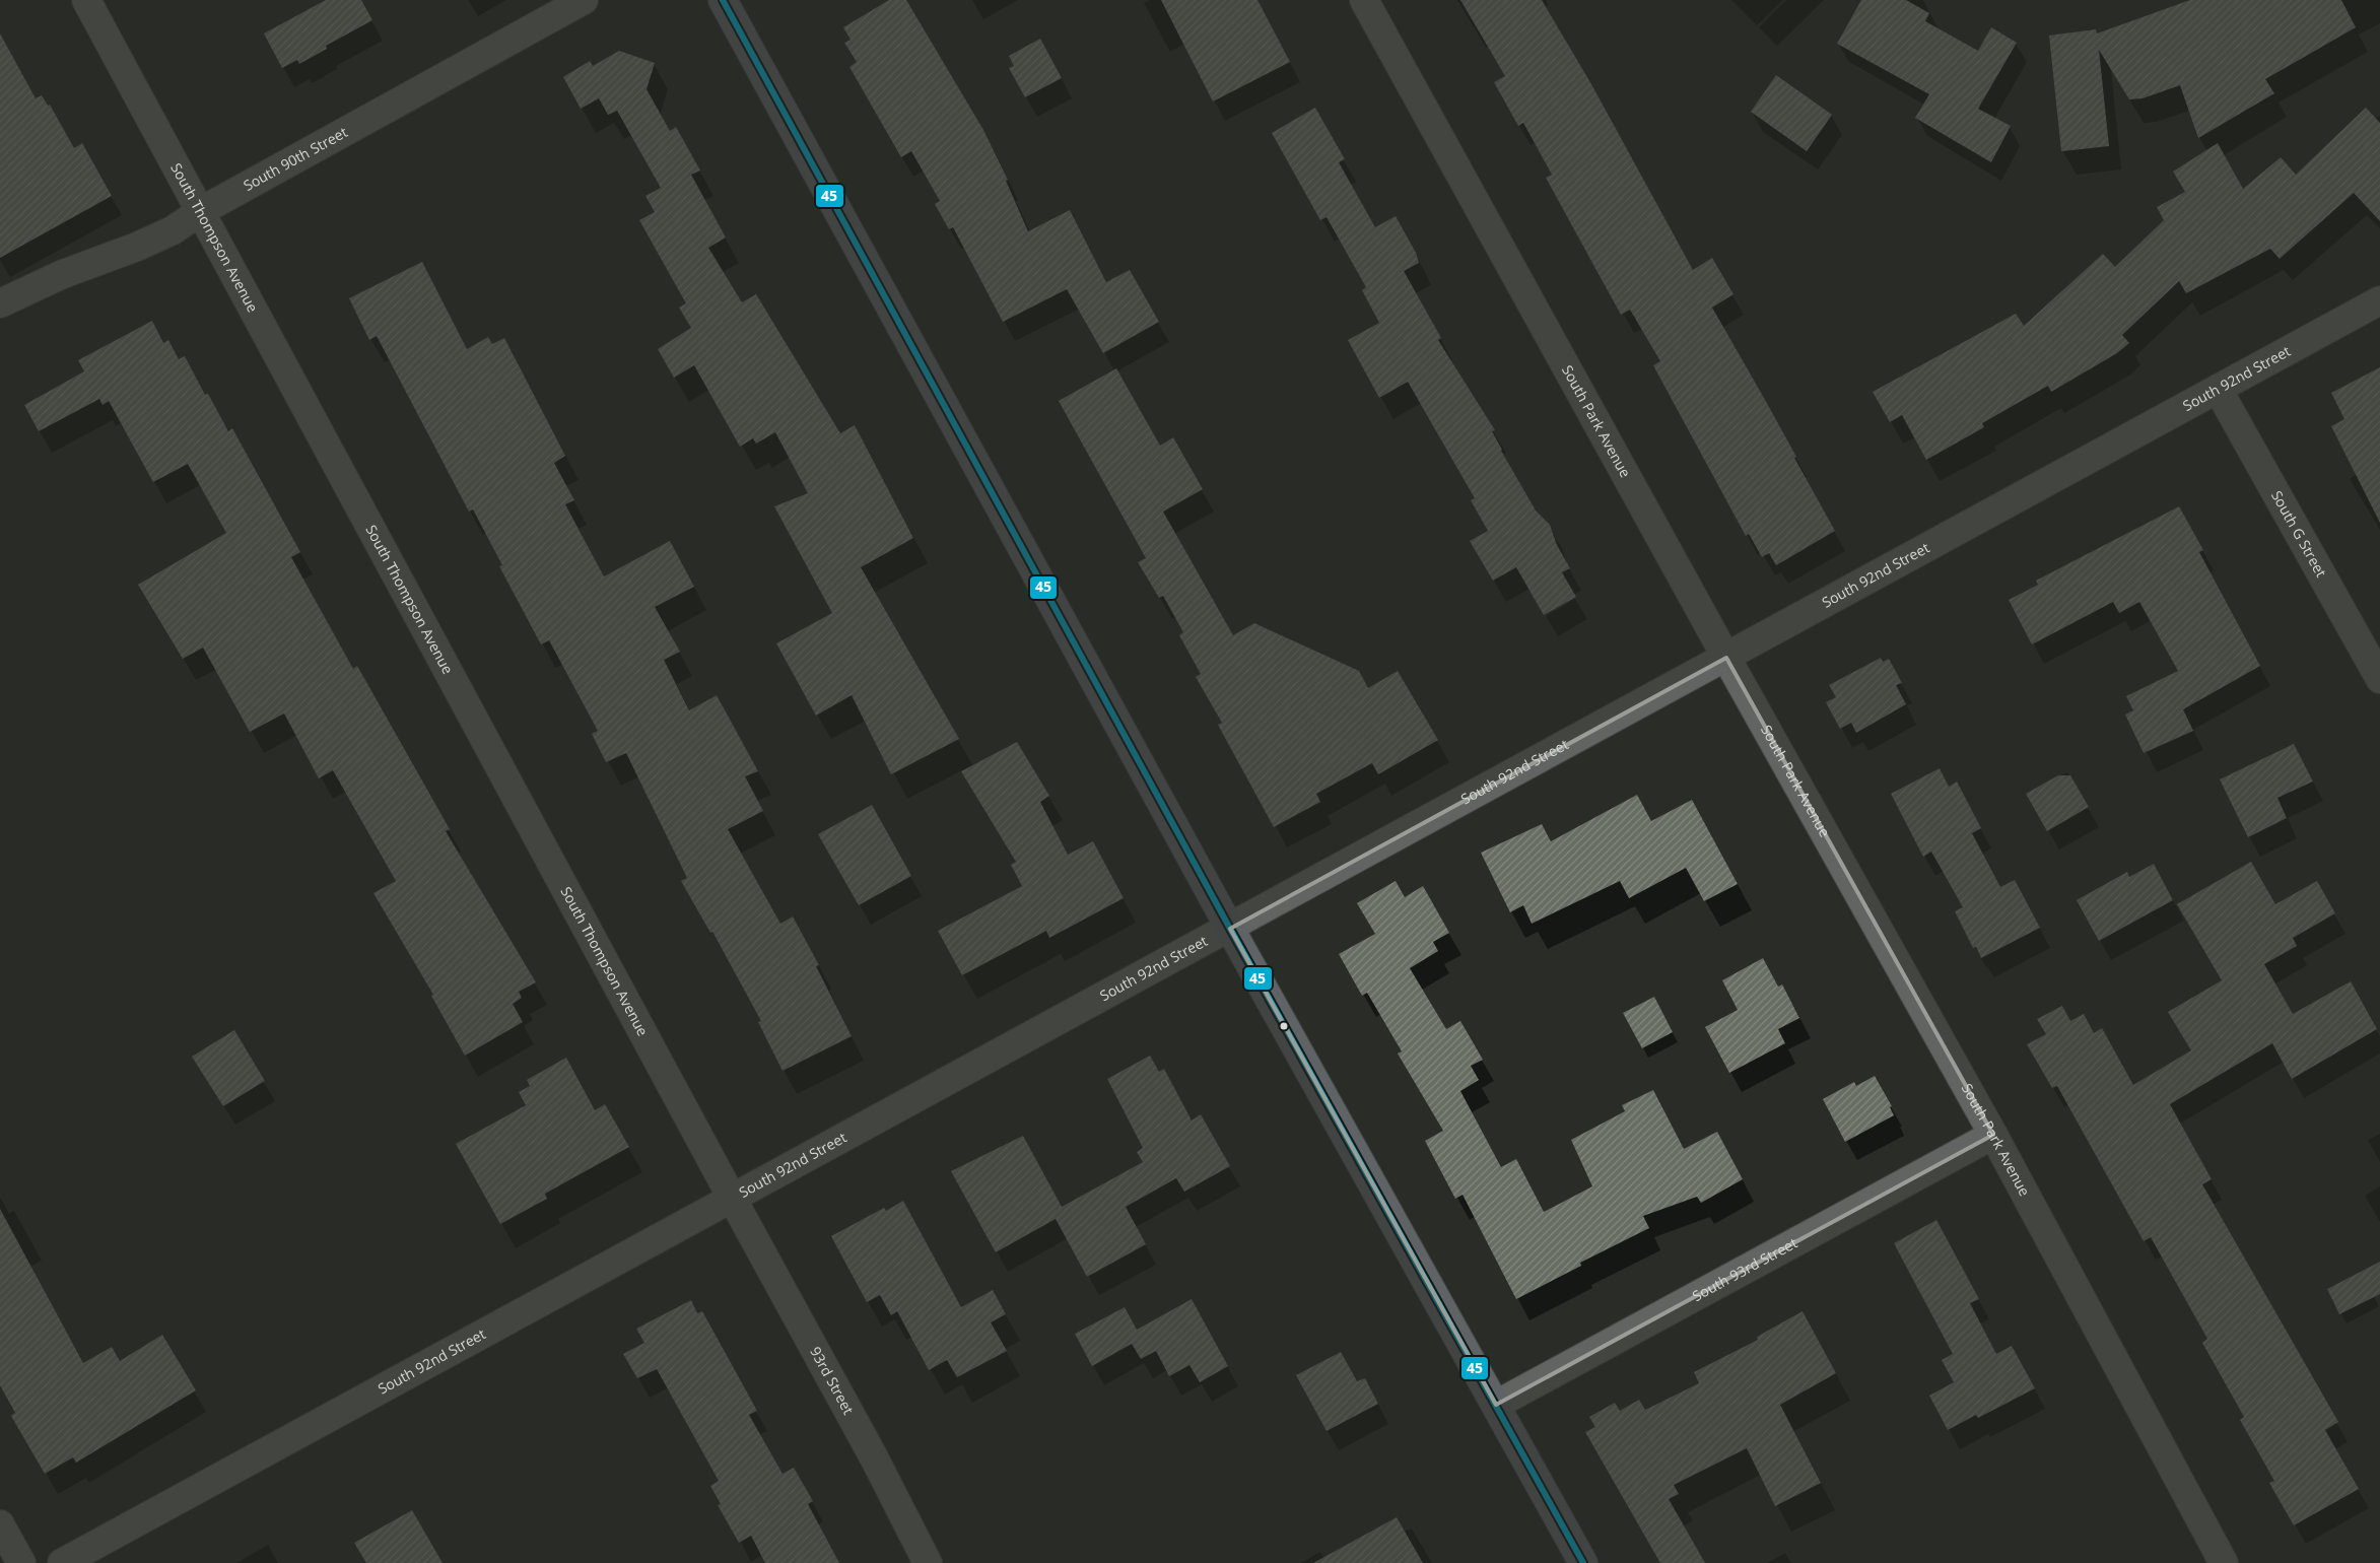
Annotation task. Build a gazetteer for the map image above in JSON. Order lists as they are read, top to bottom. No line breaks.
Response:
{"streets":{"street":["South 90th Street","South Thompson Avenue","South 92nd Street","South Park Avenue","South G Street","South 93rd Street","93rd Street"]},"crossings":[["South 90th Street","South Thompson Avenue"],["South Thompson Avenue","South 92nd Street"],["South Thompson Avenue","93rd Street"],["South 92nd Street","South Park Avenue"],["South 92nd Street","South G Street"],["South 92nd Street","93rd Street"],["South Park Avenue","South 93rd Street"]],"lines":["transit line 45"]}
